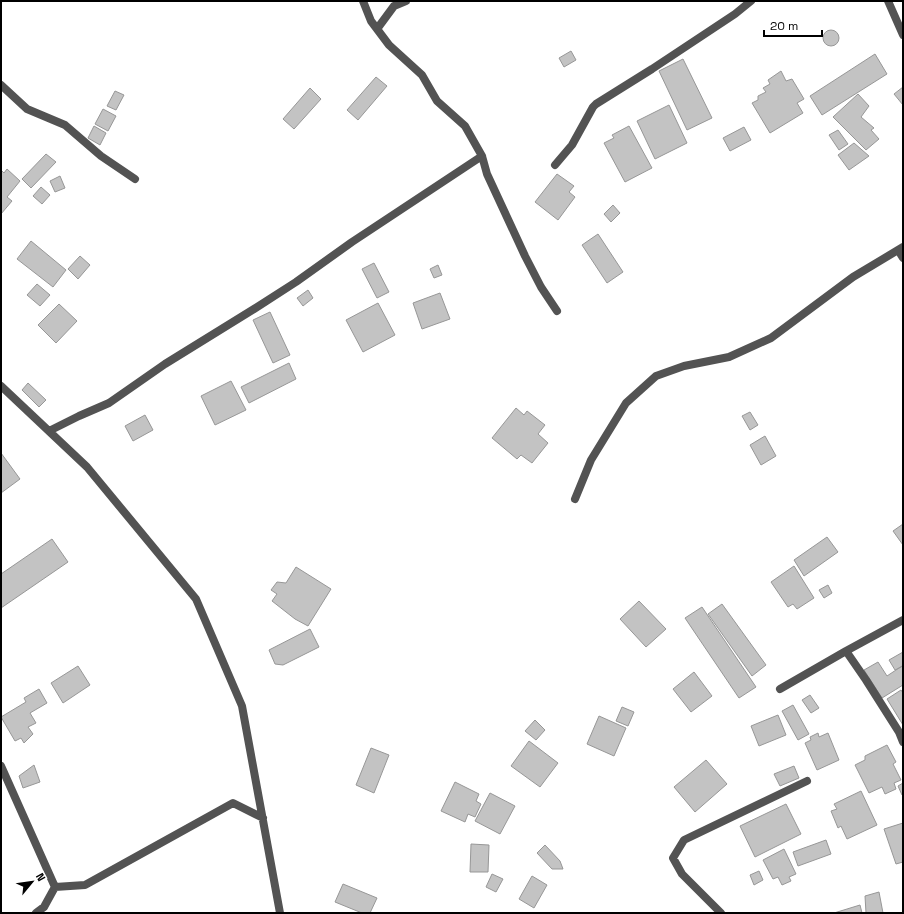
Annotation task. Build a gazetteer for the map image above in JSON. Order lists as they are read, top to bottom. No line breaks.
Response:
{"scale_bar":"20 m","north":"top right"}
